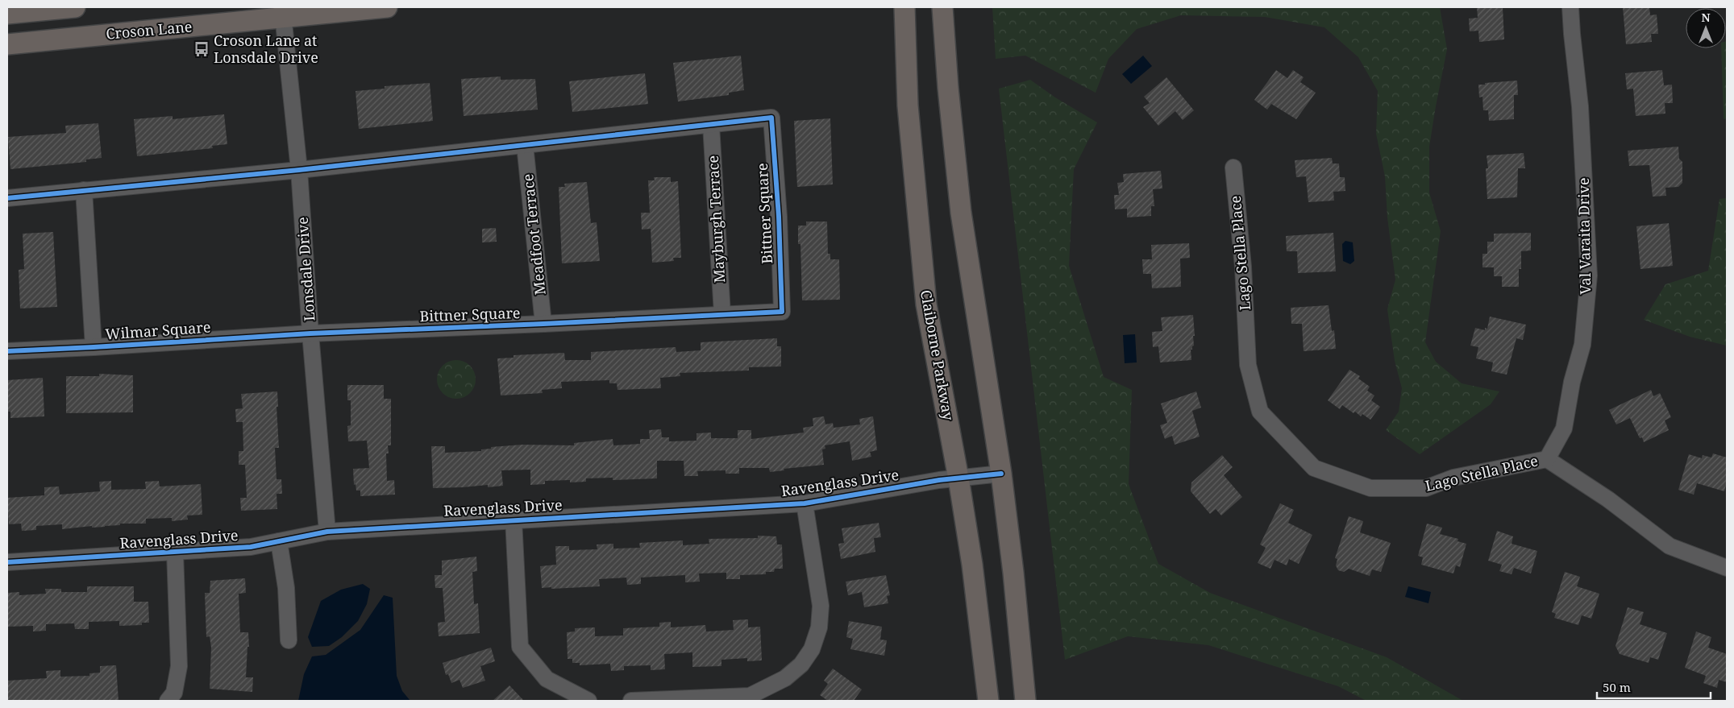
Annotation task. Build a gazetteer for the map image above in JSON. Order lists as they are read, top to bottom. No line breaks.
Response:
{"streets":{"main road":["Croson Lane","Claiborne Parkway"],"street":["Bittner Square","Mayburgh Terrace","Meadfoot Terrace","Val Varaita Drive","Lago Stella Place","Lonsdale Drive","Wilmar Square","Ravenglass Drive"]},"crossings":[["Croson Lane","Lonsdale Drive"],["Bittner Square","Mayburgh Terrace"],["Bittner Square","Meadfoot Terrace"],["Bittner Square","Lonsdale Drive"],["Bittner Square","Wilmar Square"],["Val Varaita Drive","Lago Stella Place"],["Lonsdale Drive","Wilmar Square"],["Lonsdale Drive","Ravenglass Drive"],["Claiborne Parkway","Ravenglass Drive"]],"places":{"bus stop":["Croson Lane at Lonsdale Drive"]},"scale_bar":"50 m","north":"top"}
